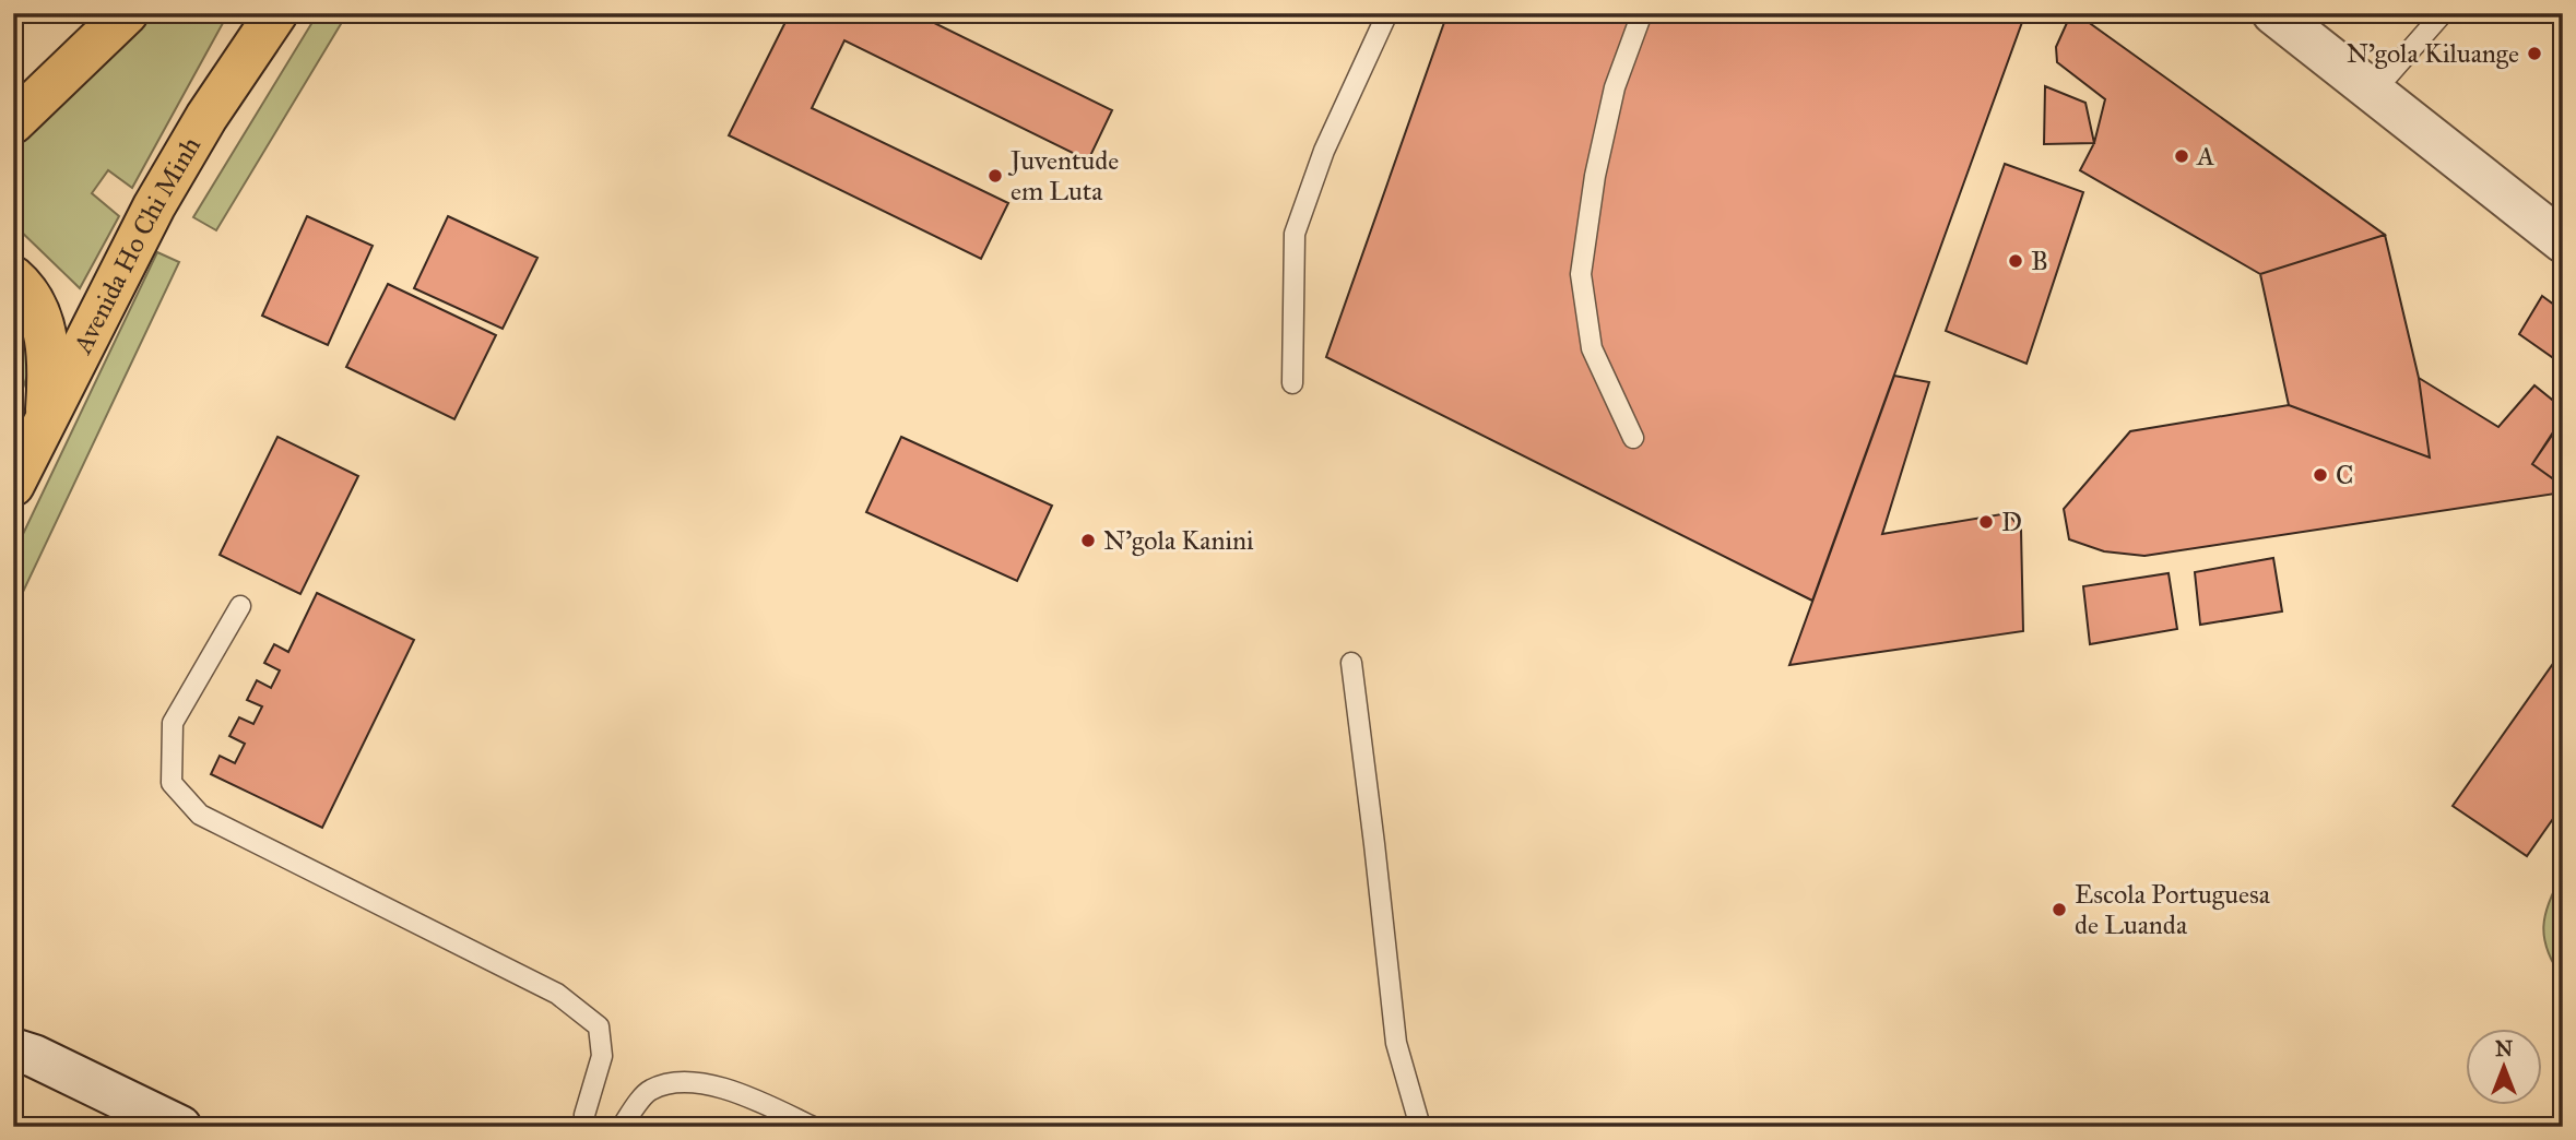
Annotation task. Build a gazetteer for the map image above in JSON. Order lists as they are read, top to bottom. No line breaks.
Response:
{"streets":{"main road":["Avenida Ho Chi Minh"]},"places":["N'gola Kiluange","A","Juventude em Luta","B","C","D","N'gola Kanini","Escola Portuguesa de Luanda"],"north":"top"}
